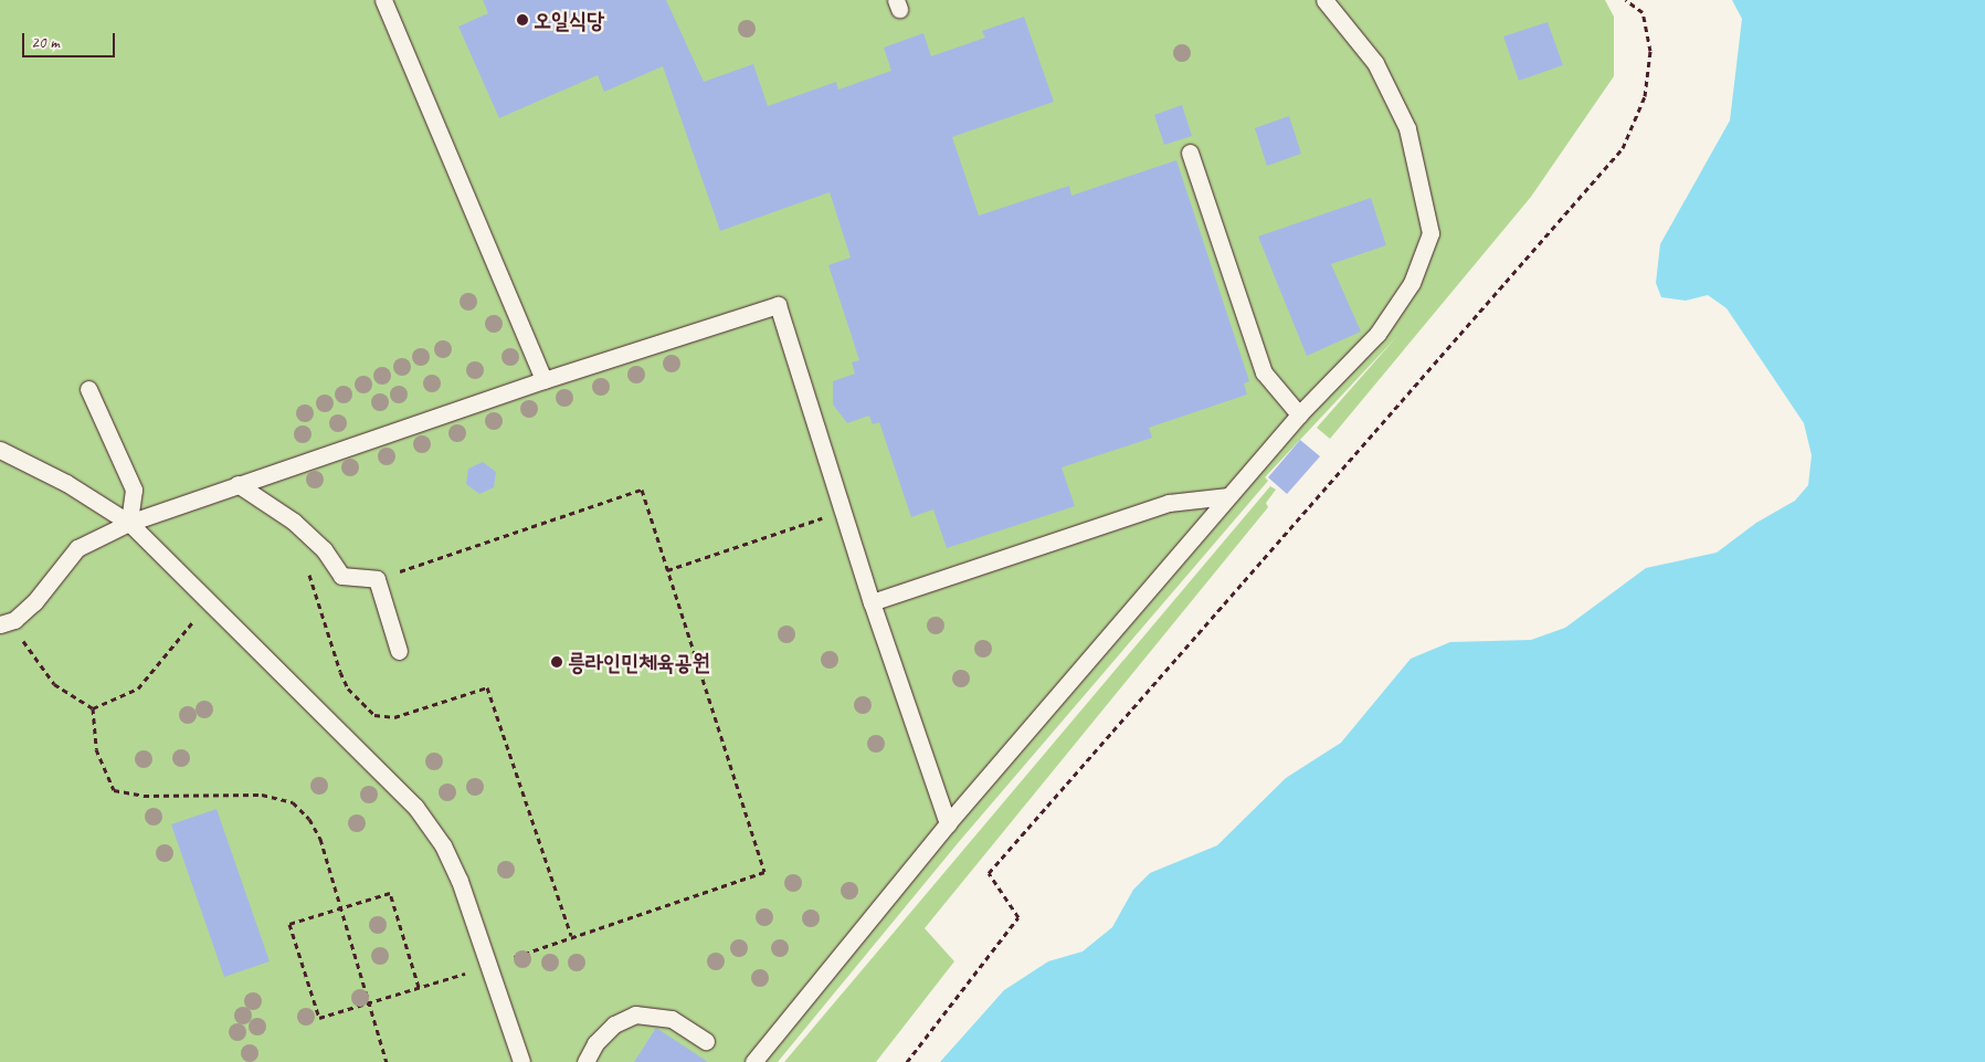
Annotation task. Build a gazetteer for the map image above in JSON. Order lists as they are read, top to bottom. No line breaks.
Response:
{"places":["오일식당","릉라인민체육공원"],"scale_bar":"20 m"}
